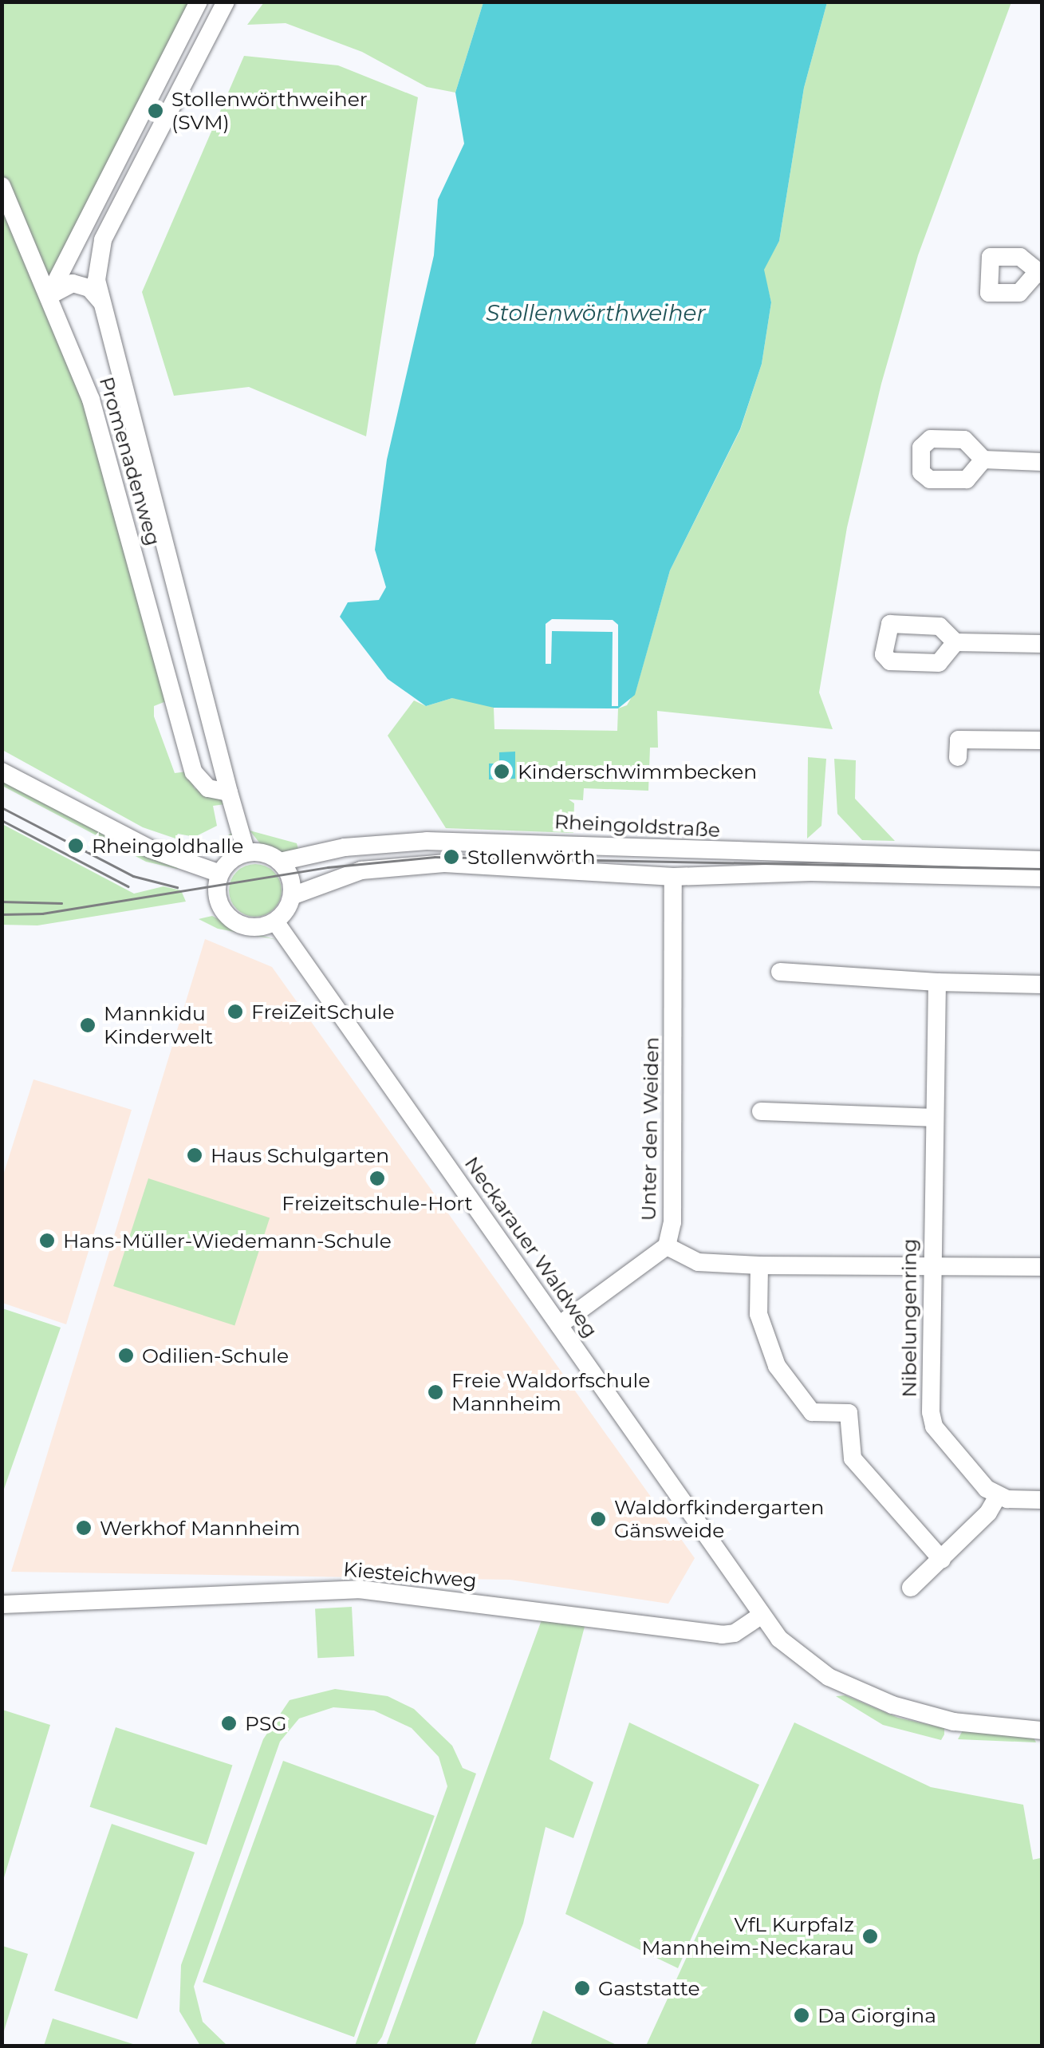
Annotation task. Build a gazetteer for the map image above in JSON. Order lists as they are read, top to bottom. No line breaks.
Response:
{"streets":{"street":["Promenadenweg","Rheingoldstraße","Unter den Weiden","Neckarauer Waldweg","Nibelungenring","Kiesteichweg"]},"crossings":[["Rheingoldstraße","Neckarauer Waldweg"],["Unter den Weiden","Neckarauer Waldweg"],["Neckarauer Waldweg","Kiesteichweg"]],"water":["Stollenwörthweiher"],"places":["Stollenwörthweiher (SVM)","Kinderschwimmbecken","Rheingoldhalle","Stollenwörth","FreiZeitSchule","Mannkidu Kinderwelt","Haus Schulgarten","Freizeitschule-Hort","Hans-Müller-Wiedemann-Schule","Odilien-Schule","Freie Waldorfschule Mannheim","Waldorfkindergarten Gänsweide","Werkhof Mannheim","PSG","VfL Kurpfalz Mannheim-Neckarau","Gaststatte","Da Giorgina"]}
